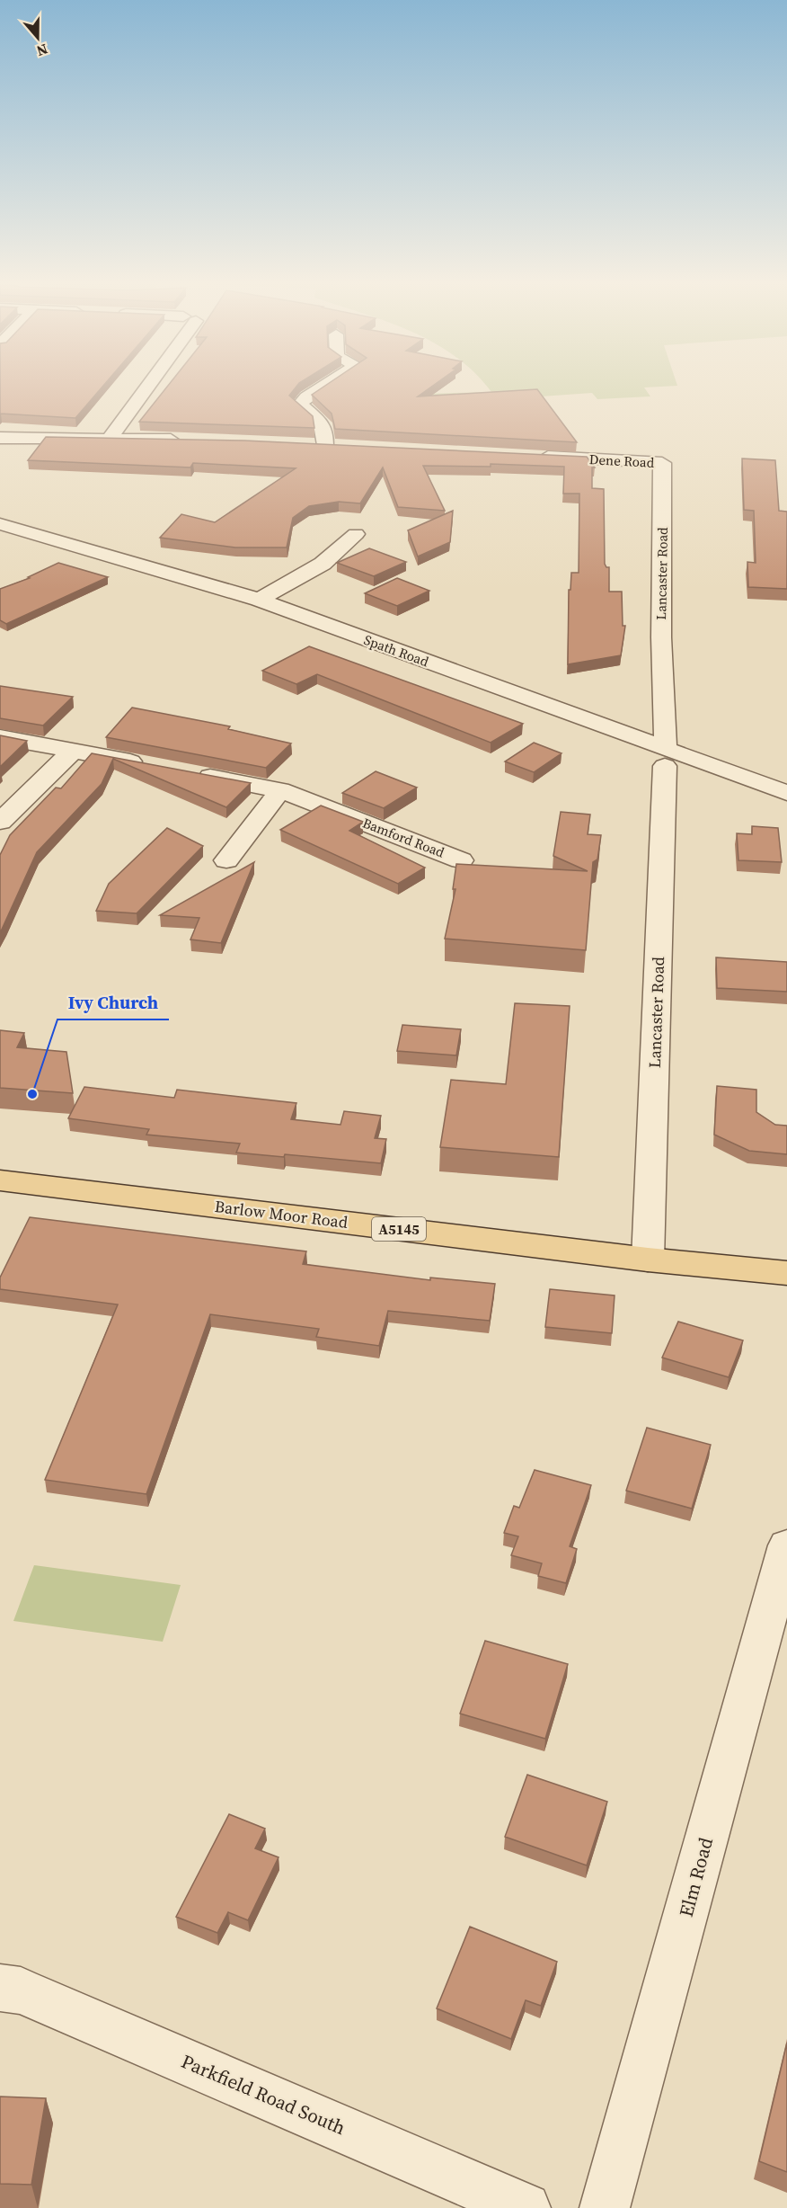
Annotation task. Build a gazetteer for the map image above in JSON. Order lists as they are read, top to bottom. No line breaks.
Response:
{"streets":{"main road":["Barlow Moor Road","A5145"],"street":["Dene Road","Lancaster Road","Spath Road","Bamford Road","Elm Road","Parkfield Road South"]},"crossings":[["Dene Road","Lancaster Road"],["Lancaster Road","Spath Road"],["Lancaster Road","Barlow Moor Road"]],"places":["Ivy Church"],"north":"bottom"}
